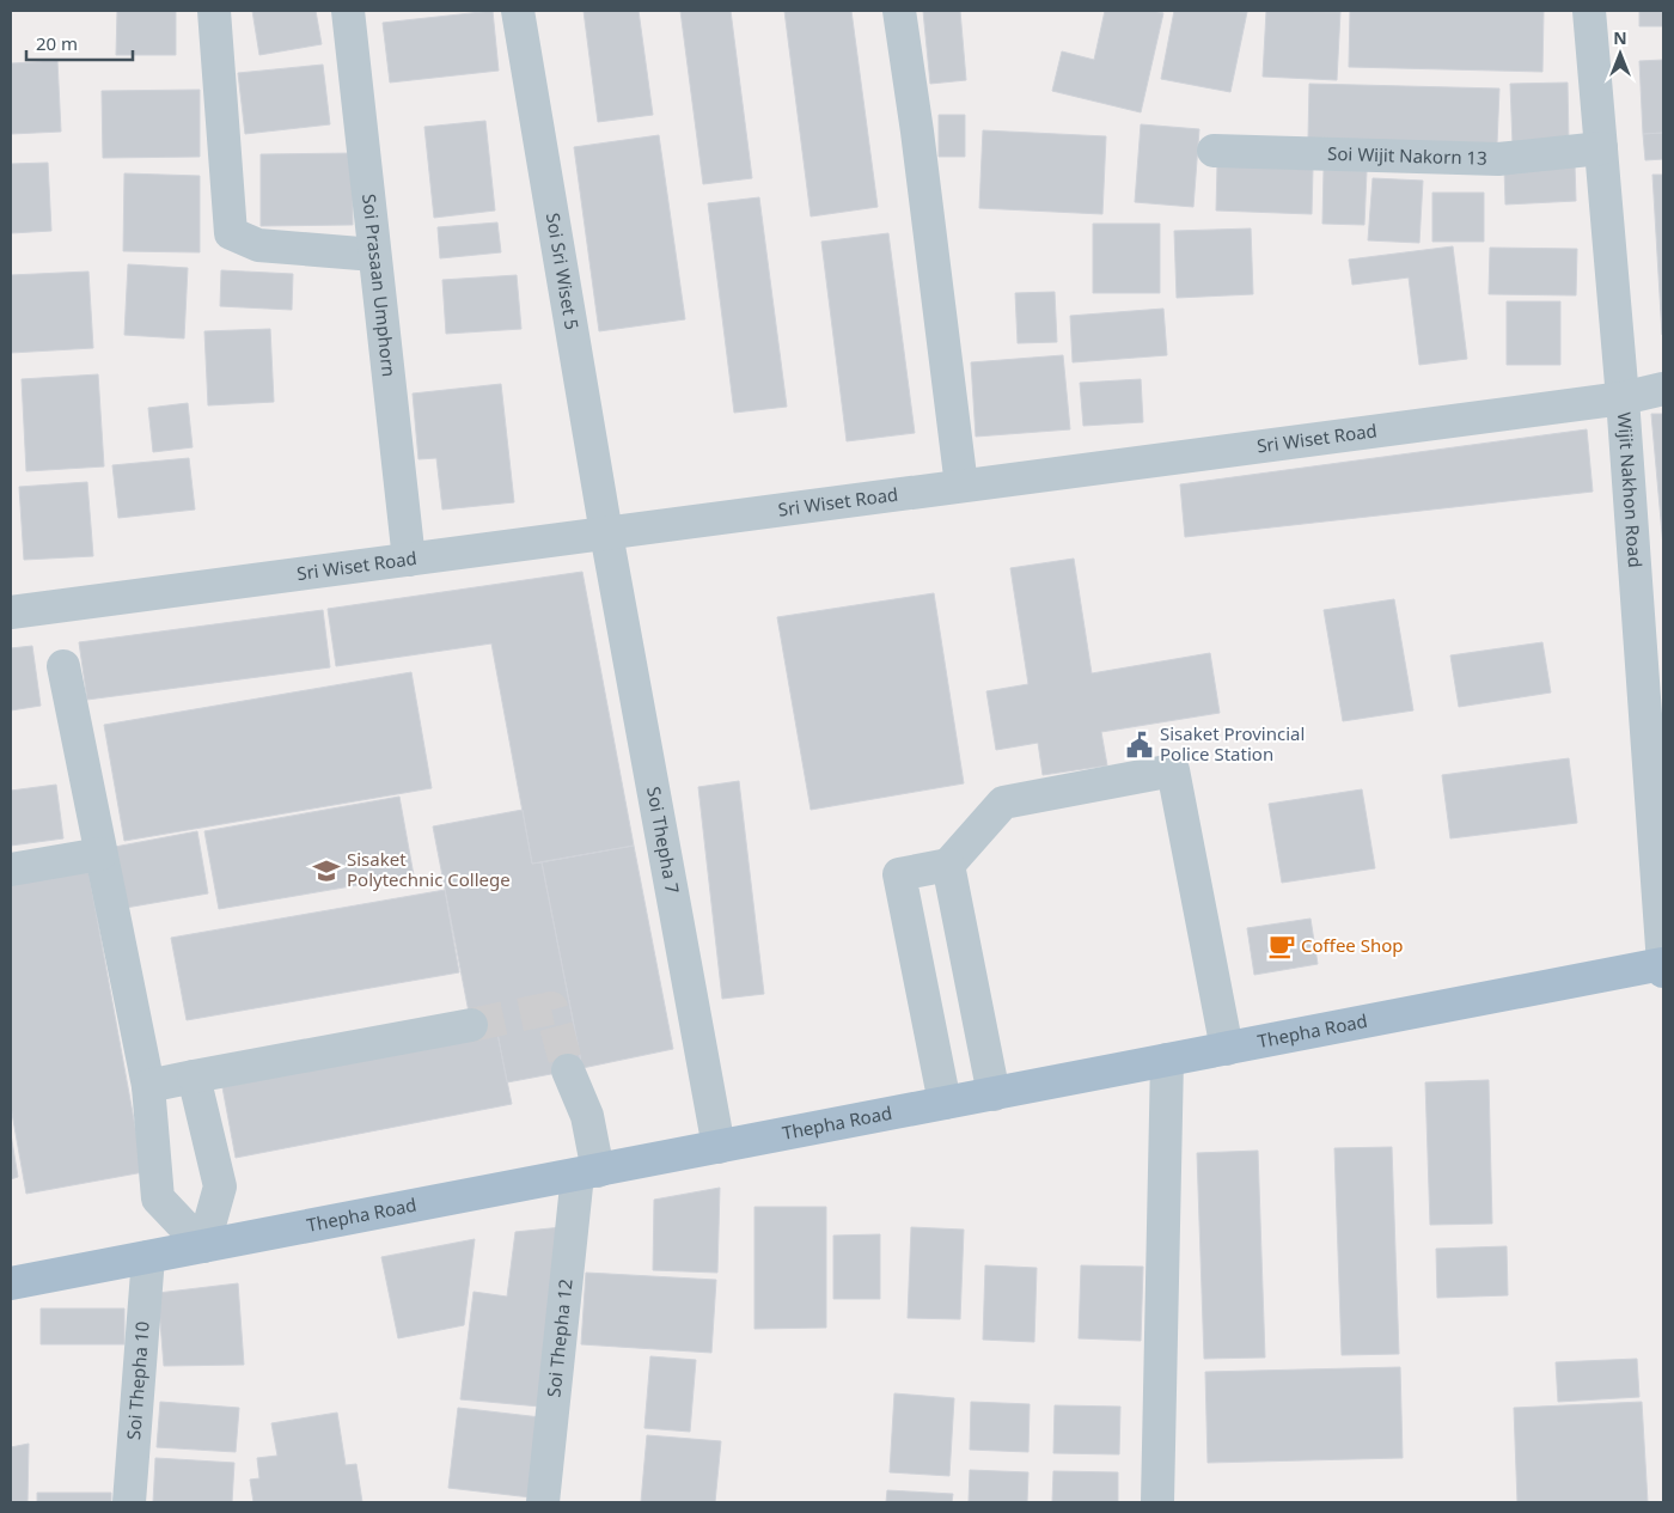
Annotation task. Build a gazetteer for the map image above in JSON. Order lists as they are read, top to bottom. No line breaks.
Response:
{"streets":{"main road":["Thepha Road"],"street":["Soi Wijit Nakorn 13","Soi Sri Wiset 5","Soi Prasaan Umphorn","Sri Wiset Road","Wijit Nakhon Road","Soi Thepha 7","Soi Thepha 12","Soi Thepha 10"]},"crossings":[["Soi Wijit Nakorn 13","Wijit Nakhon Road"],["Soi Sri Wiset 5","Sri Wiset Road"],["Soi Sri Wiset 5","Soi Thepha 7"],["Soi Prasaan Umphorn","Sri Wiset Road"],["Sri Wiset Road","Wijit Nakhon Road"],["Sri Wiset Road","Soi Thepha 7"],["Wijit Nakhon Road","Thepha Road"],["Soi Thepha 7","Thepha Road"],["Thepha Road","Soi Thepha 12"],["Thepha Road","Soi Thepha 10"]],"places":{"public building":["Sisaket Provincial Police Station"],"school or university":["Sisaket Polytechnic College"],"cafe":["Coffee Shop"]},"scale_bar":"20 m","north":"top"}
